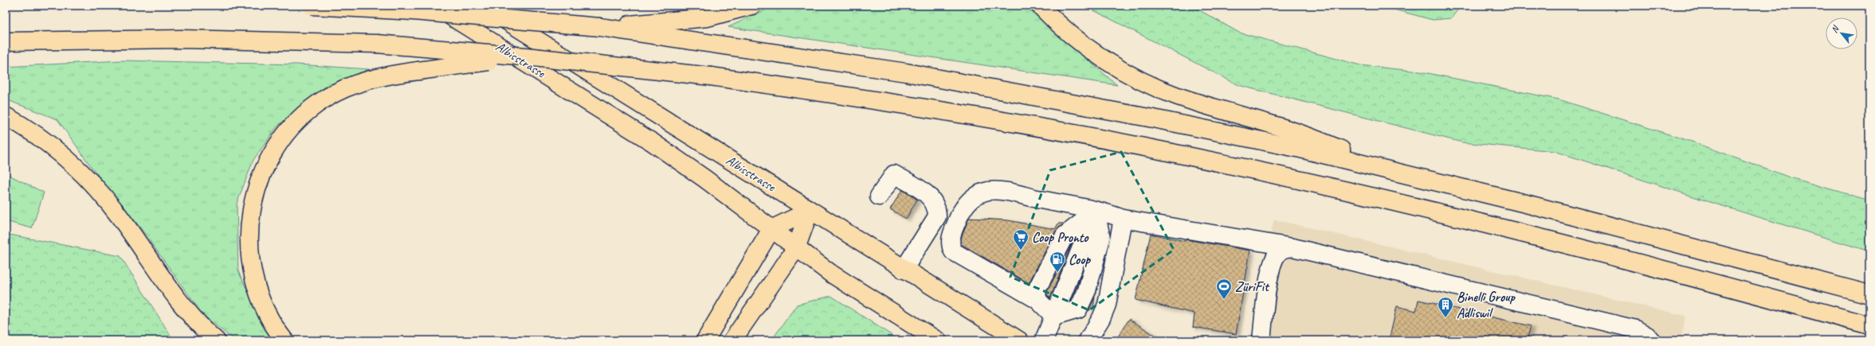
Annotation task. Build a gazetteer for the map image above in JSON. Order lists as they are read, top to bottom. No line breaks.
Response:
{"streets":{"main road":["Albisstrasse"]},"places":{"supermarket":["Coop Pronto"],"fuel station":["Coop"],"sports":["ZüriFit"],"building":["Binelli Group Adliswil"]},"north":"top left"}
